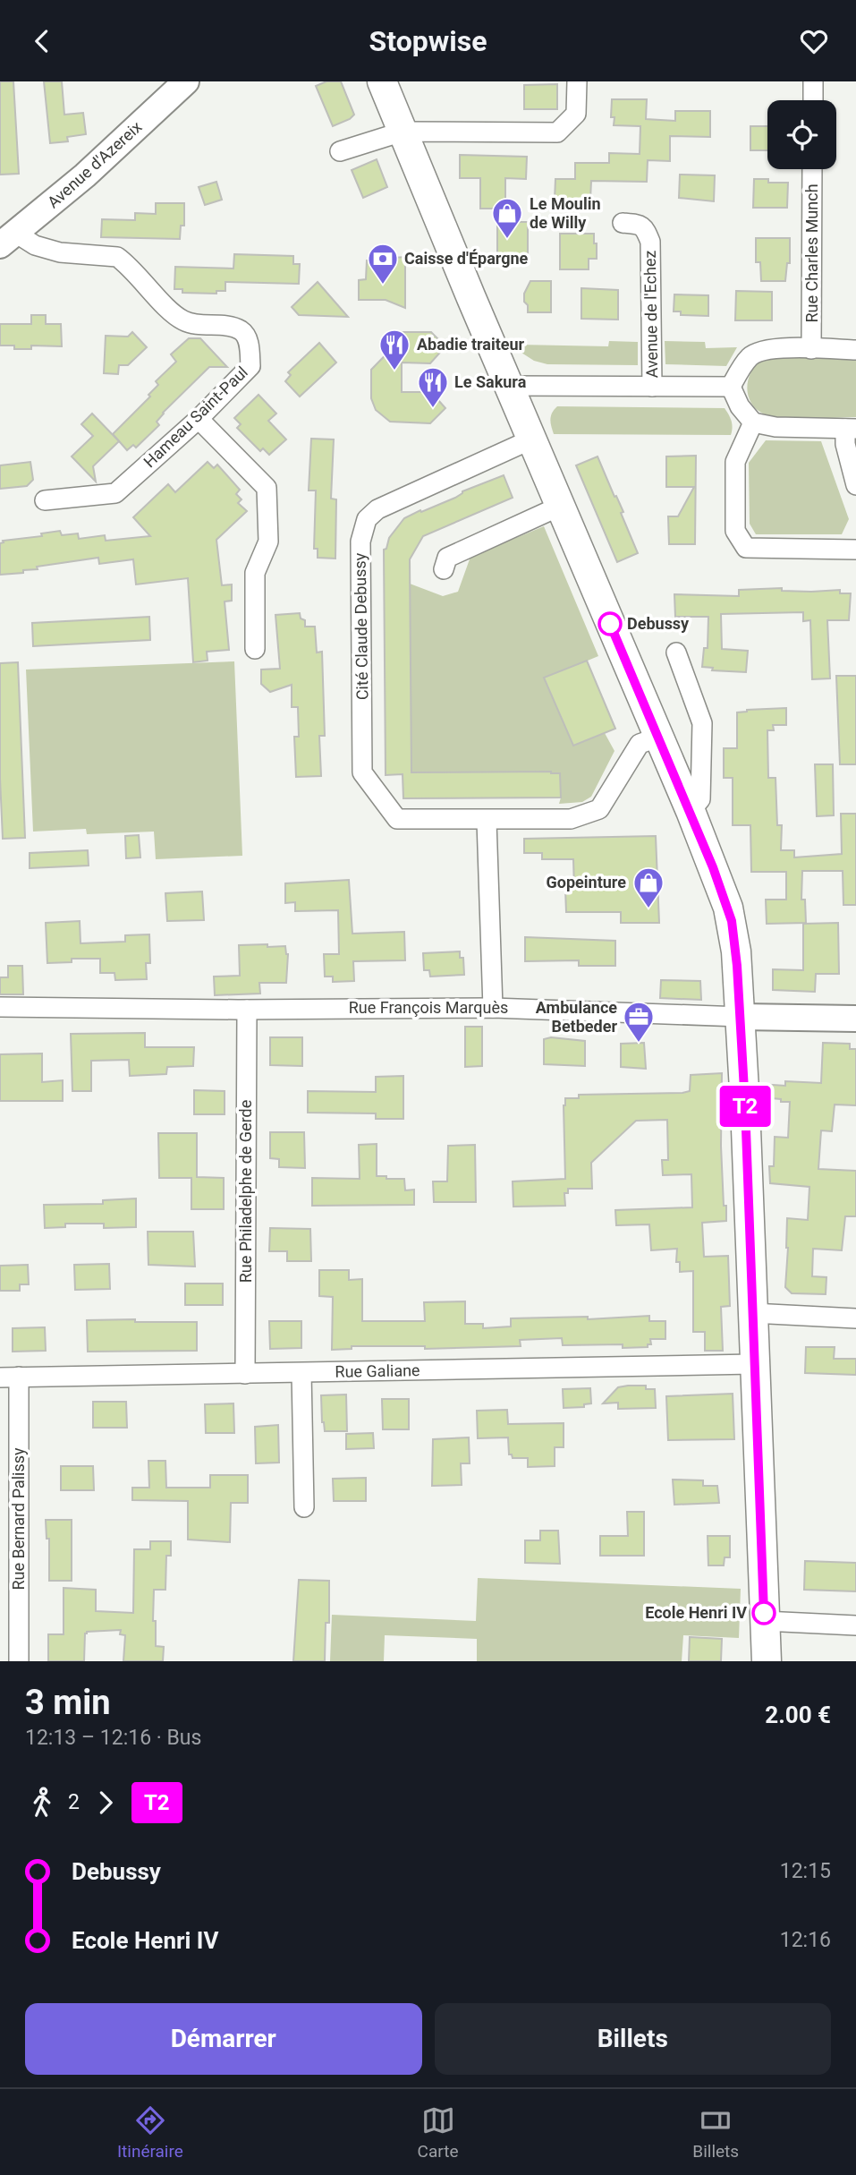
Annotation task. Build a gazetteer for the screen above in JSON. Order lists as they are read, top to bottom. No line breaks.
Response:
{"streets":{"street":["Avenue d'Azereix","Rue Charles Munch","Avenue de l'Echez","Hameau Saint-Paul","Cité Claude Debussy","Rue François Marquès","Rue Philadelphe de Gerde","Rue Galiane","Rue Bernard Palissy"]},"crossings":[["Avenue d'Azereix","Hameau Saint-Paul"],["Rue François Marquès","Rue Philadelphe de Gerde"],["Rue Philadelphe de Gerde","Rue Galiane"],["Rue Galiane","Rue Bernard Palissy"]],"places":{"shop":["Le Moulin de Willy","Gopeinture"],"bank":["Caisse d'Épargne"],"restaurant":["Abadie traiteur","Le Sakura"],"other":["Debussy","Ecole Henri IV"],"office":["Ambulance Betbeder"]},"lines":["bus line T2"],"page":{"header":"Stopwise","on_map":"T2","heading":["3 min","12:13 – 12:16 · Bus","2.00 €"],"legs":["2","T2"],"list":[{"name":"Debussy","value":"12:15"},{"name":"Ecole Henri IV","value":"12:16"}],"buttons":["Démarrer","Billets"],"tabs":["Itinéraire","Carte","Billets"]}}
